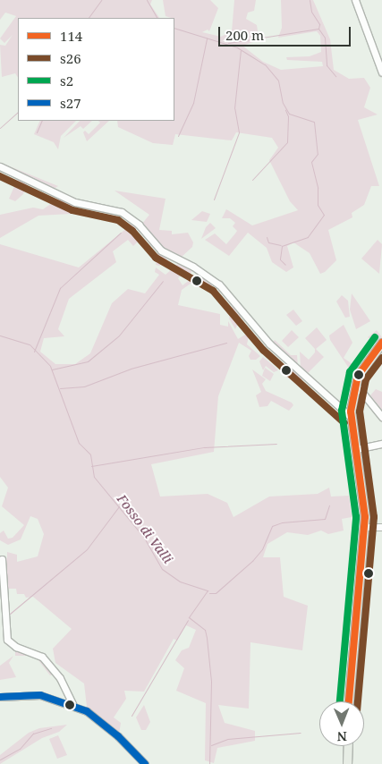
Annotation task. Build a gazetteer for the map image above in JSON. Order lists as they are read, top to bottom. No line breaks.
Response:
{"water":["Fosso di Valli"],"lines":["transit line s26","transit line s2","transit line 114","transit line s27"],"legend":["114","s26","s2","s27"],"scale_bar":"200 m","north":"bottom"}
